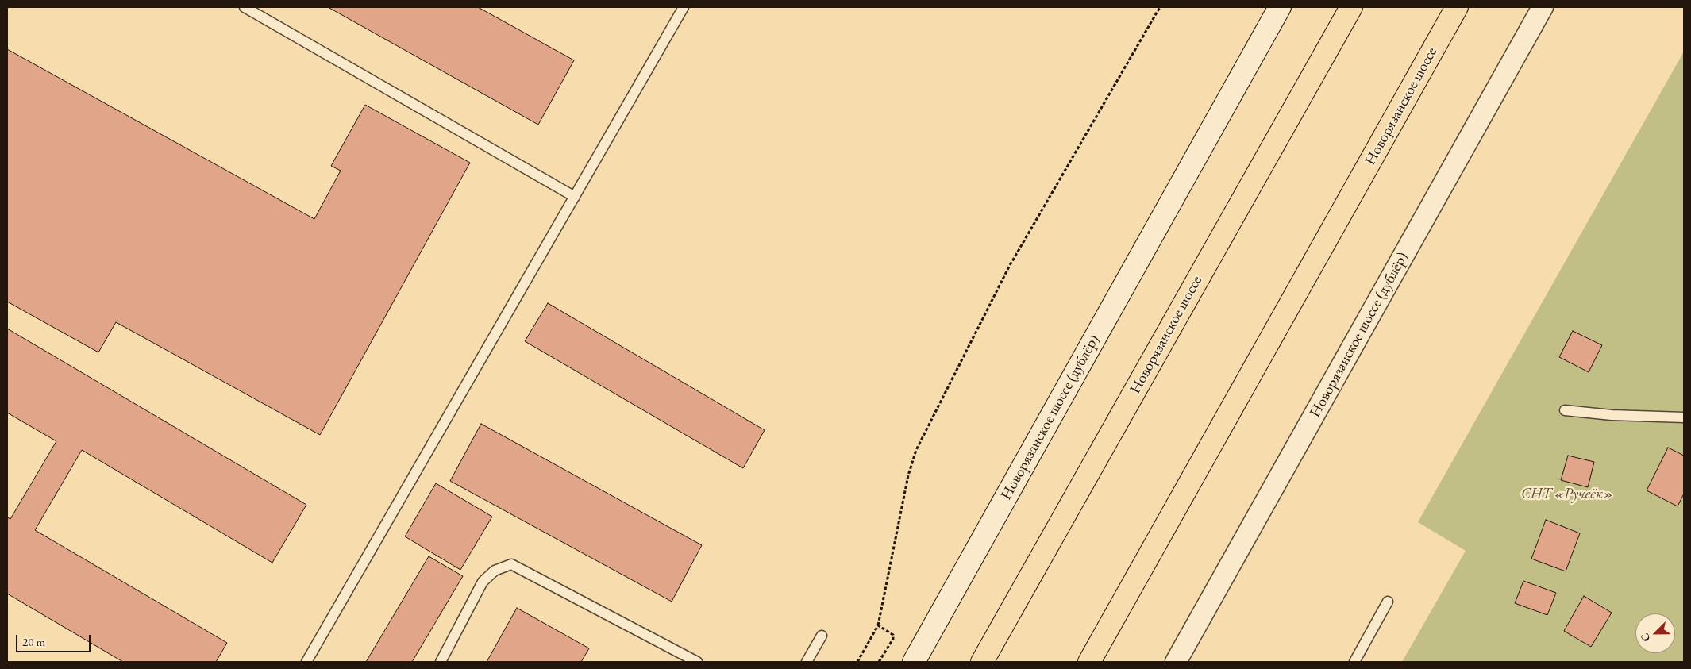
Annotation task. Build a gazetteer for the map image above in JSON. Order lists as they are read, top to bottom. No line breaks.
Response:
{"streets":{"highway":["Новорязанское шоссе"],"street":["Новорязанское шоссе (дублёр)"]},"parks":["СНТ «Ручеёк»"],"scale_bar":"20 m","north":"bottom left"}
